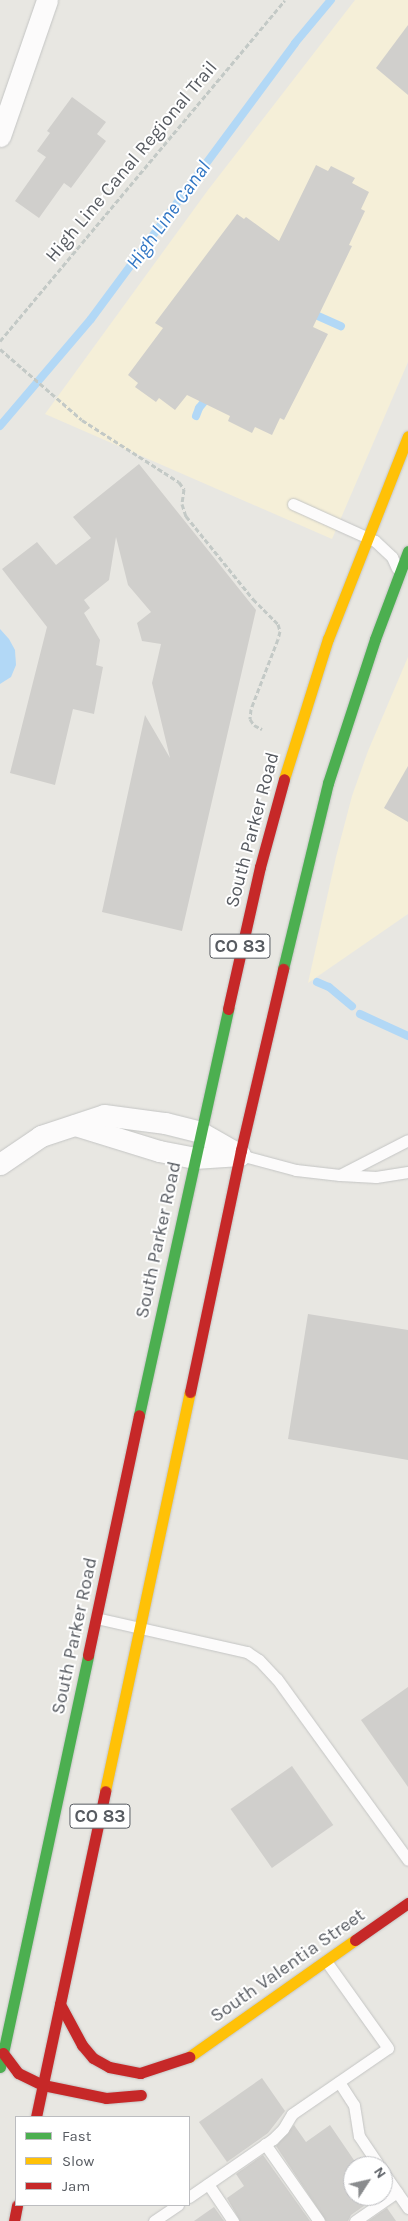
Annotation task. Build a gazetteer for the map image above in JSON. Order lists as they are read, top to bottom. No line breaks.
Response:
{"streets":{"main road":["South Parker Road","CO 83","South Valentia Street"],"path":["High Line Canal Regional Trail"]},"water":["High Line Canal"],"legend":["Fast","Slow","Jam"],"north":"top right"}
